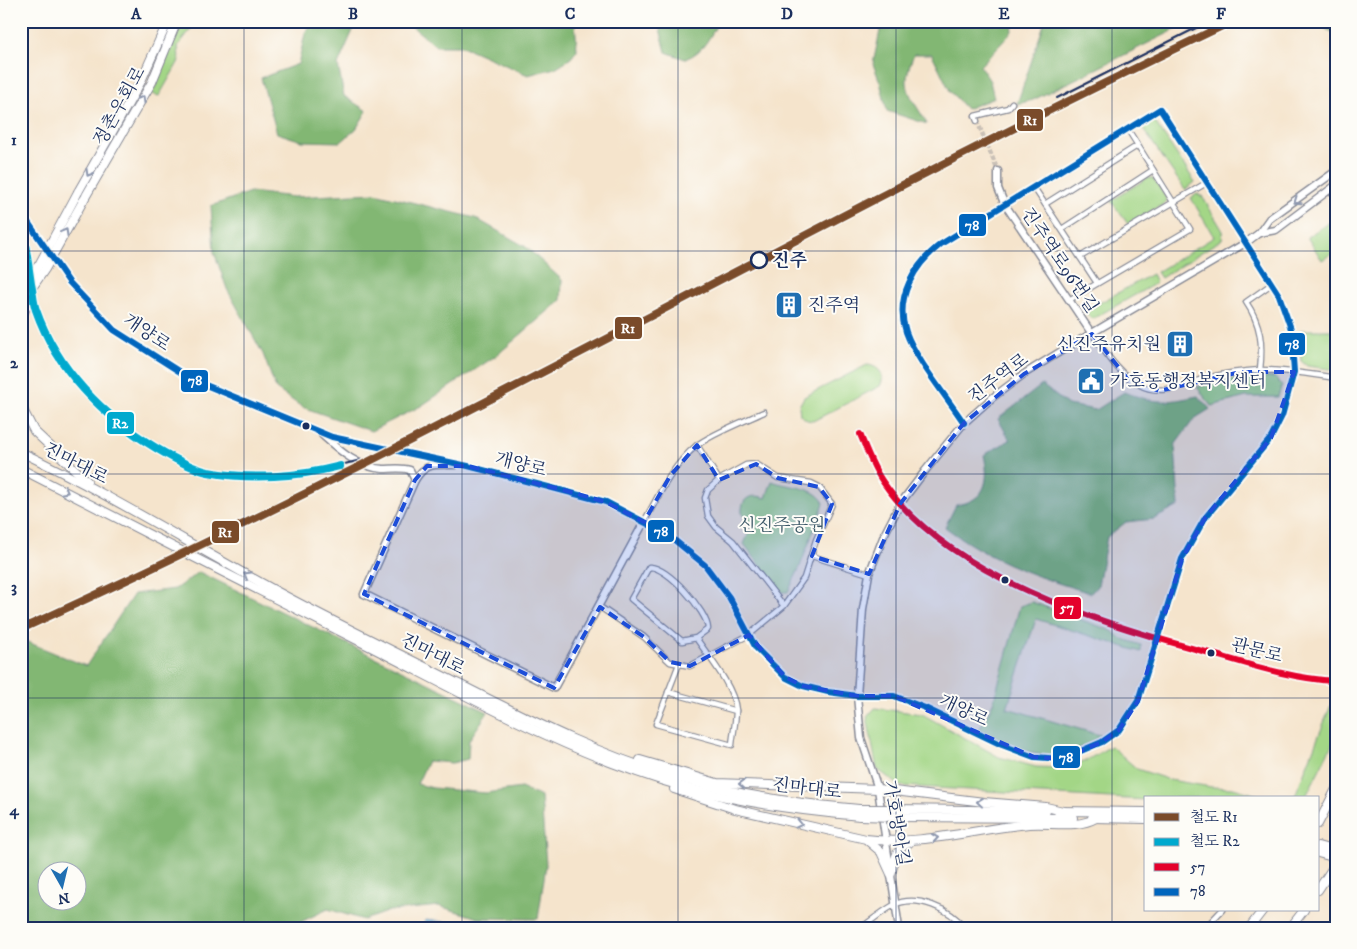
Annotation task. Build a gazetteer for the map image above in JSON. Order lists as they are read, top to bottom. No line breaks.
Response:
{"streets":{"highway":["정촌우회로","진마대로"],"street":["진주역로96번길","개양로","진주역로","관문로","가호방아길"]},"crossings":[["진주역로96번길","진주역로"],["개양로","진주역로"],["개양로","관문로"],["개양로","가호방아길"],["진주역로","관문로"],["진주역로","가호방아길"]],"parks":["신진주공원"],"places":{"other":["진주"],"building":["진주역","신진주유치원"],"public building":["가호동행정복지센터"]},"lines":["rail line R1","transit line 78","rail line R2","transit line 57"],"legend":["철도 R1","철도 R2","57","78"],"north":"bottom","grid":{"columns":["A","B","C","D","E","F"],"rows":["1","2","3","4"]}}
